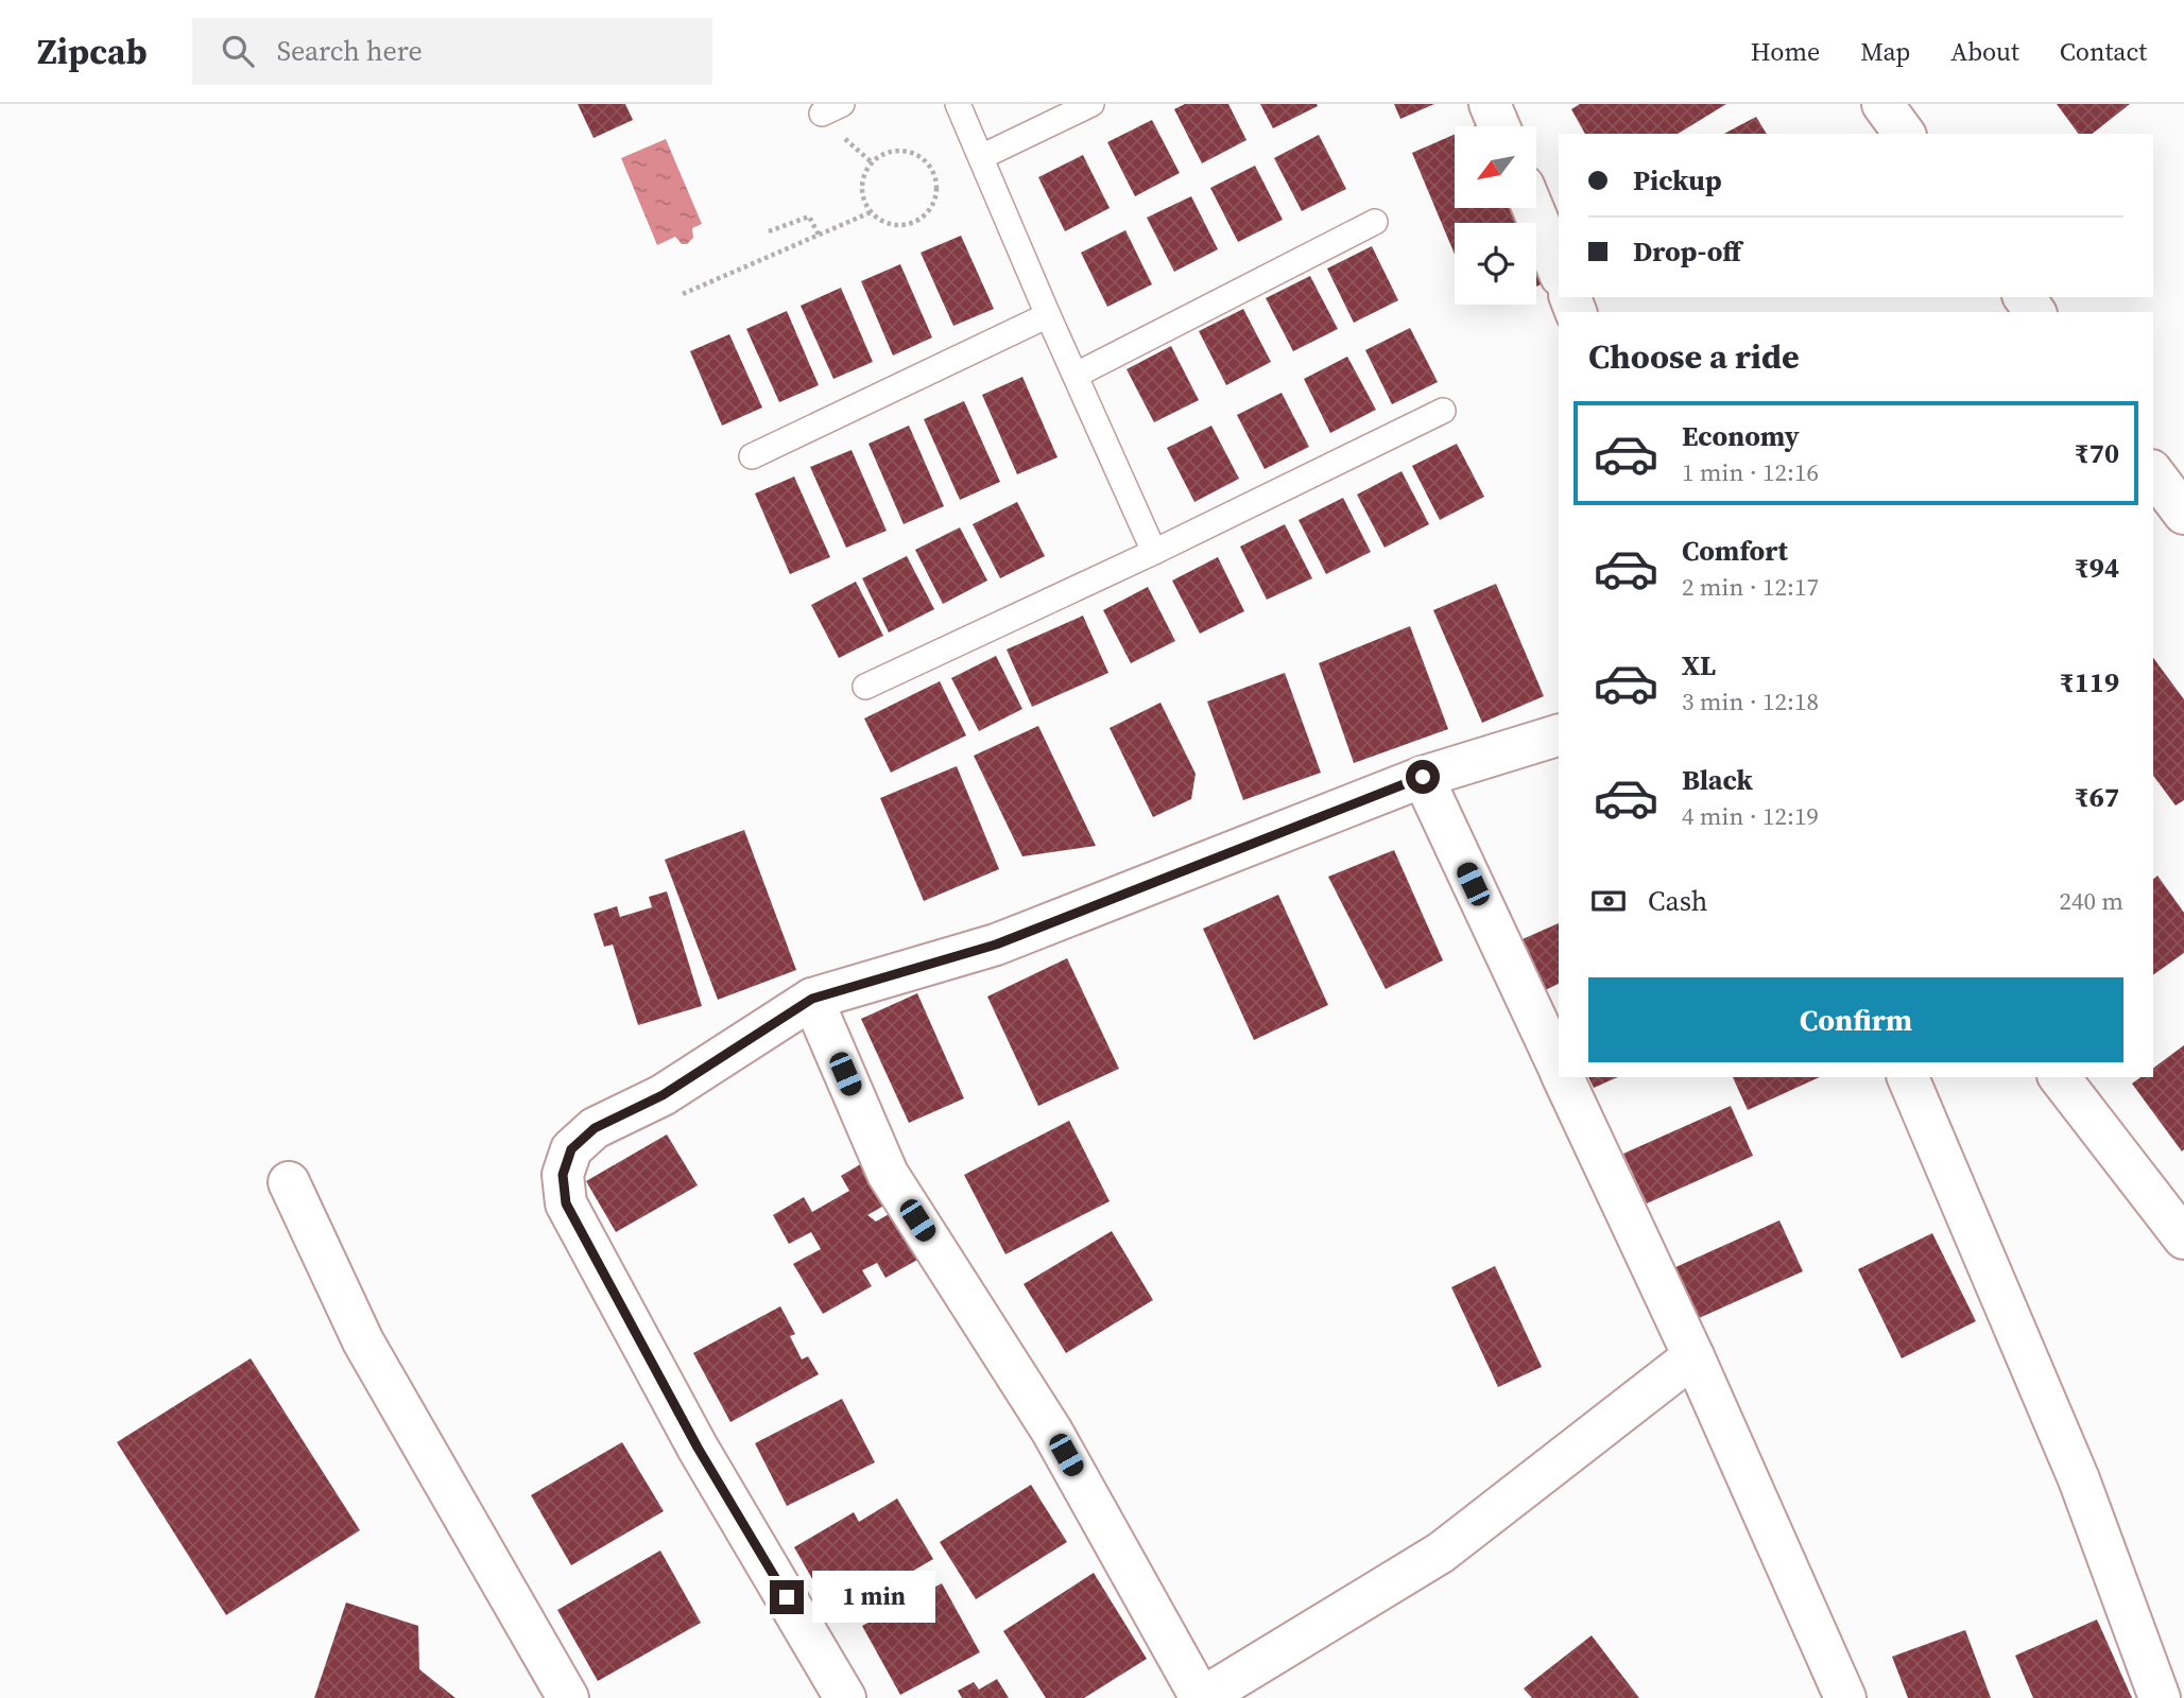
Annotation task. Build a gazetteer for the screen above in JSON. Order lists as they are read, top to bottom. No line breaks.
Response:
{"north":"bottom left","page":{"header":"Zipcab","search":"Search here","nav":["Home","Map","About","Contact"],"banner":["Pickup","Drop-off"],"heading":"Choose a ride","list":[{"name":"Economy","note":"1 min · 12:16","value":"₹70"},{"name":"Comfort","note":"2 min · 12:17","value":"₹94"},{"name":"XL","note":"3 min · 12:18","value":"₹119"},{"name":"Black","note":"4 min · 12:19","value":"₹67"}],"pay":["Cash","240 m"],"buttons":"Confirm","bubble":"1 min"}}
